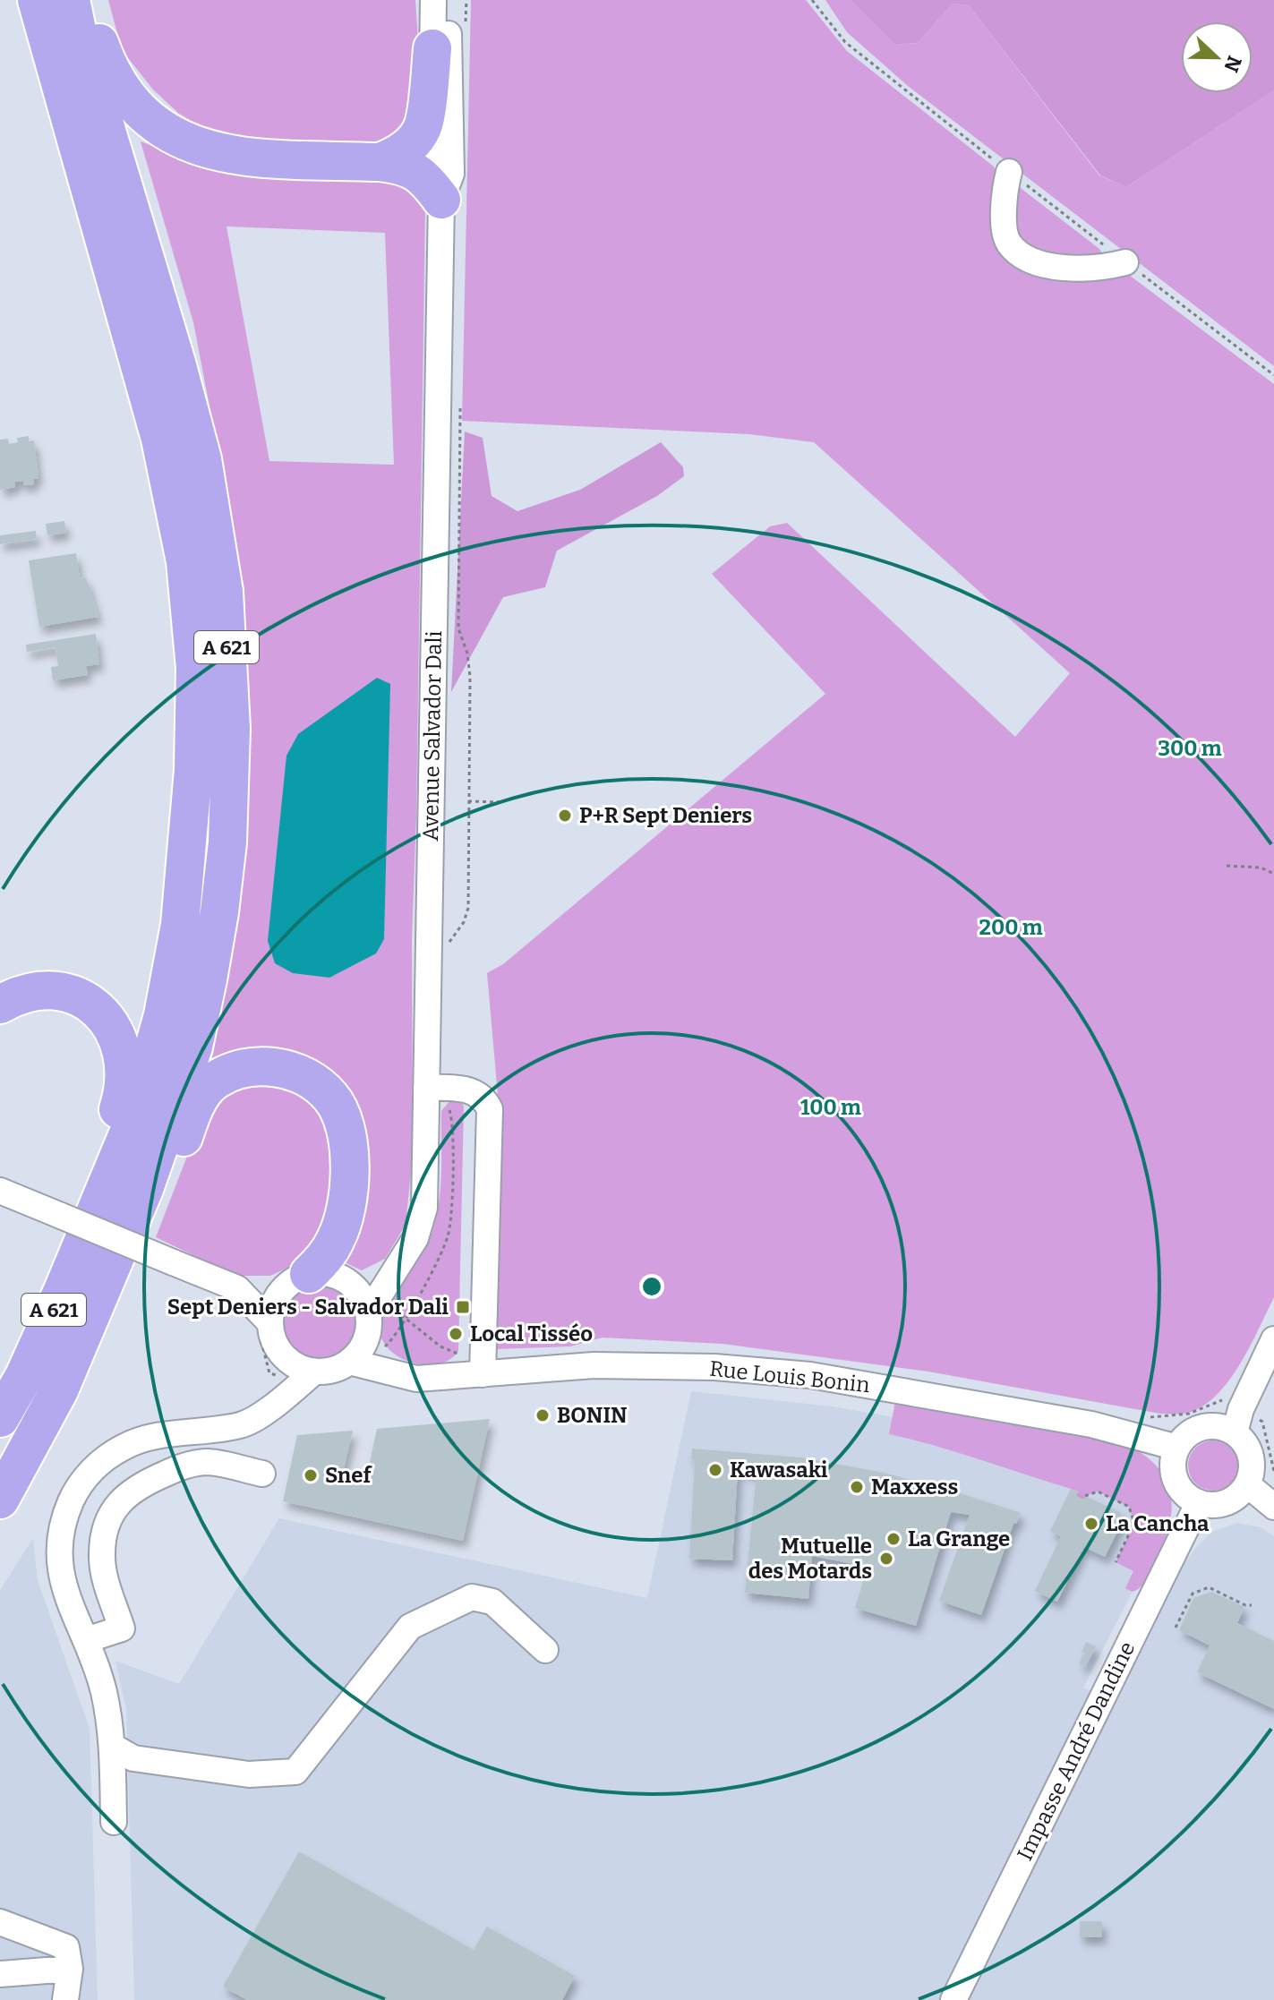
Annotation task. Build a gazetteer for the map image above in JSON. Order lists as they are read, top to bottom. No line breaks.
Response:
{"streets":{"highway":["A 621"],"street":["Avenue Salvador Dali","Rue Louis Bonin","Impasse André Dandine"]},"crossings":[["Avenue Salvador Dali","Rue Louis Bonin"],["Rue Louis Bonin","Impasse André Dandine"]],"places":{"other":["P+R Sept Deniers","Local Tisséo","BONIN","Kawasaki","Snef","Maxxess","La Cancha","La Grange","Mutuelle des Motards"],"transit":["Sept Deniers - Salvador Dali"]},"north":"right","rings":["300 m","200 m","100 m"]}
